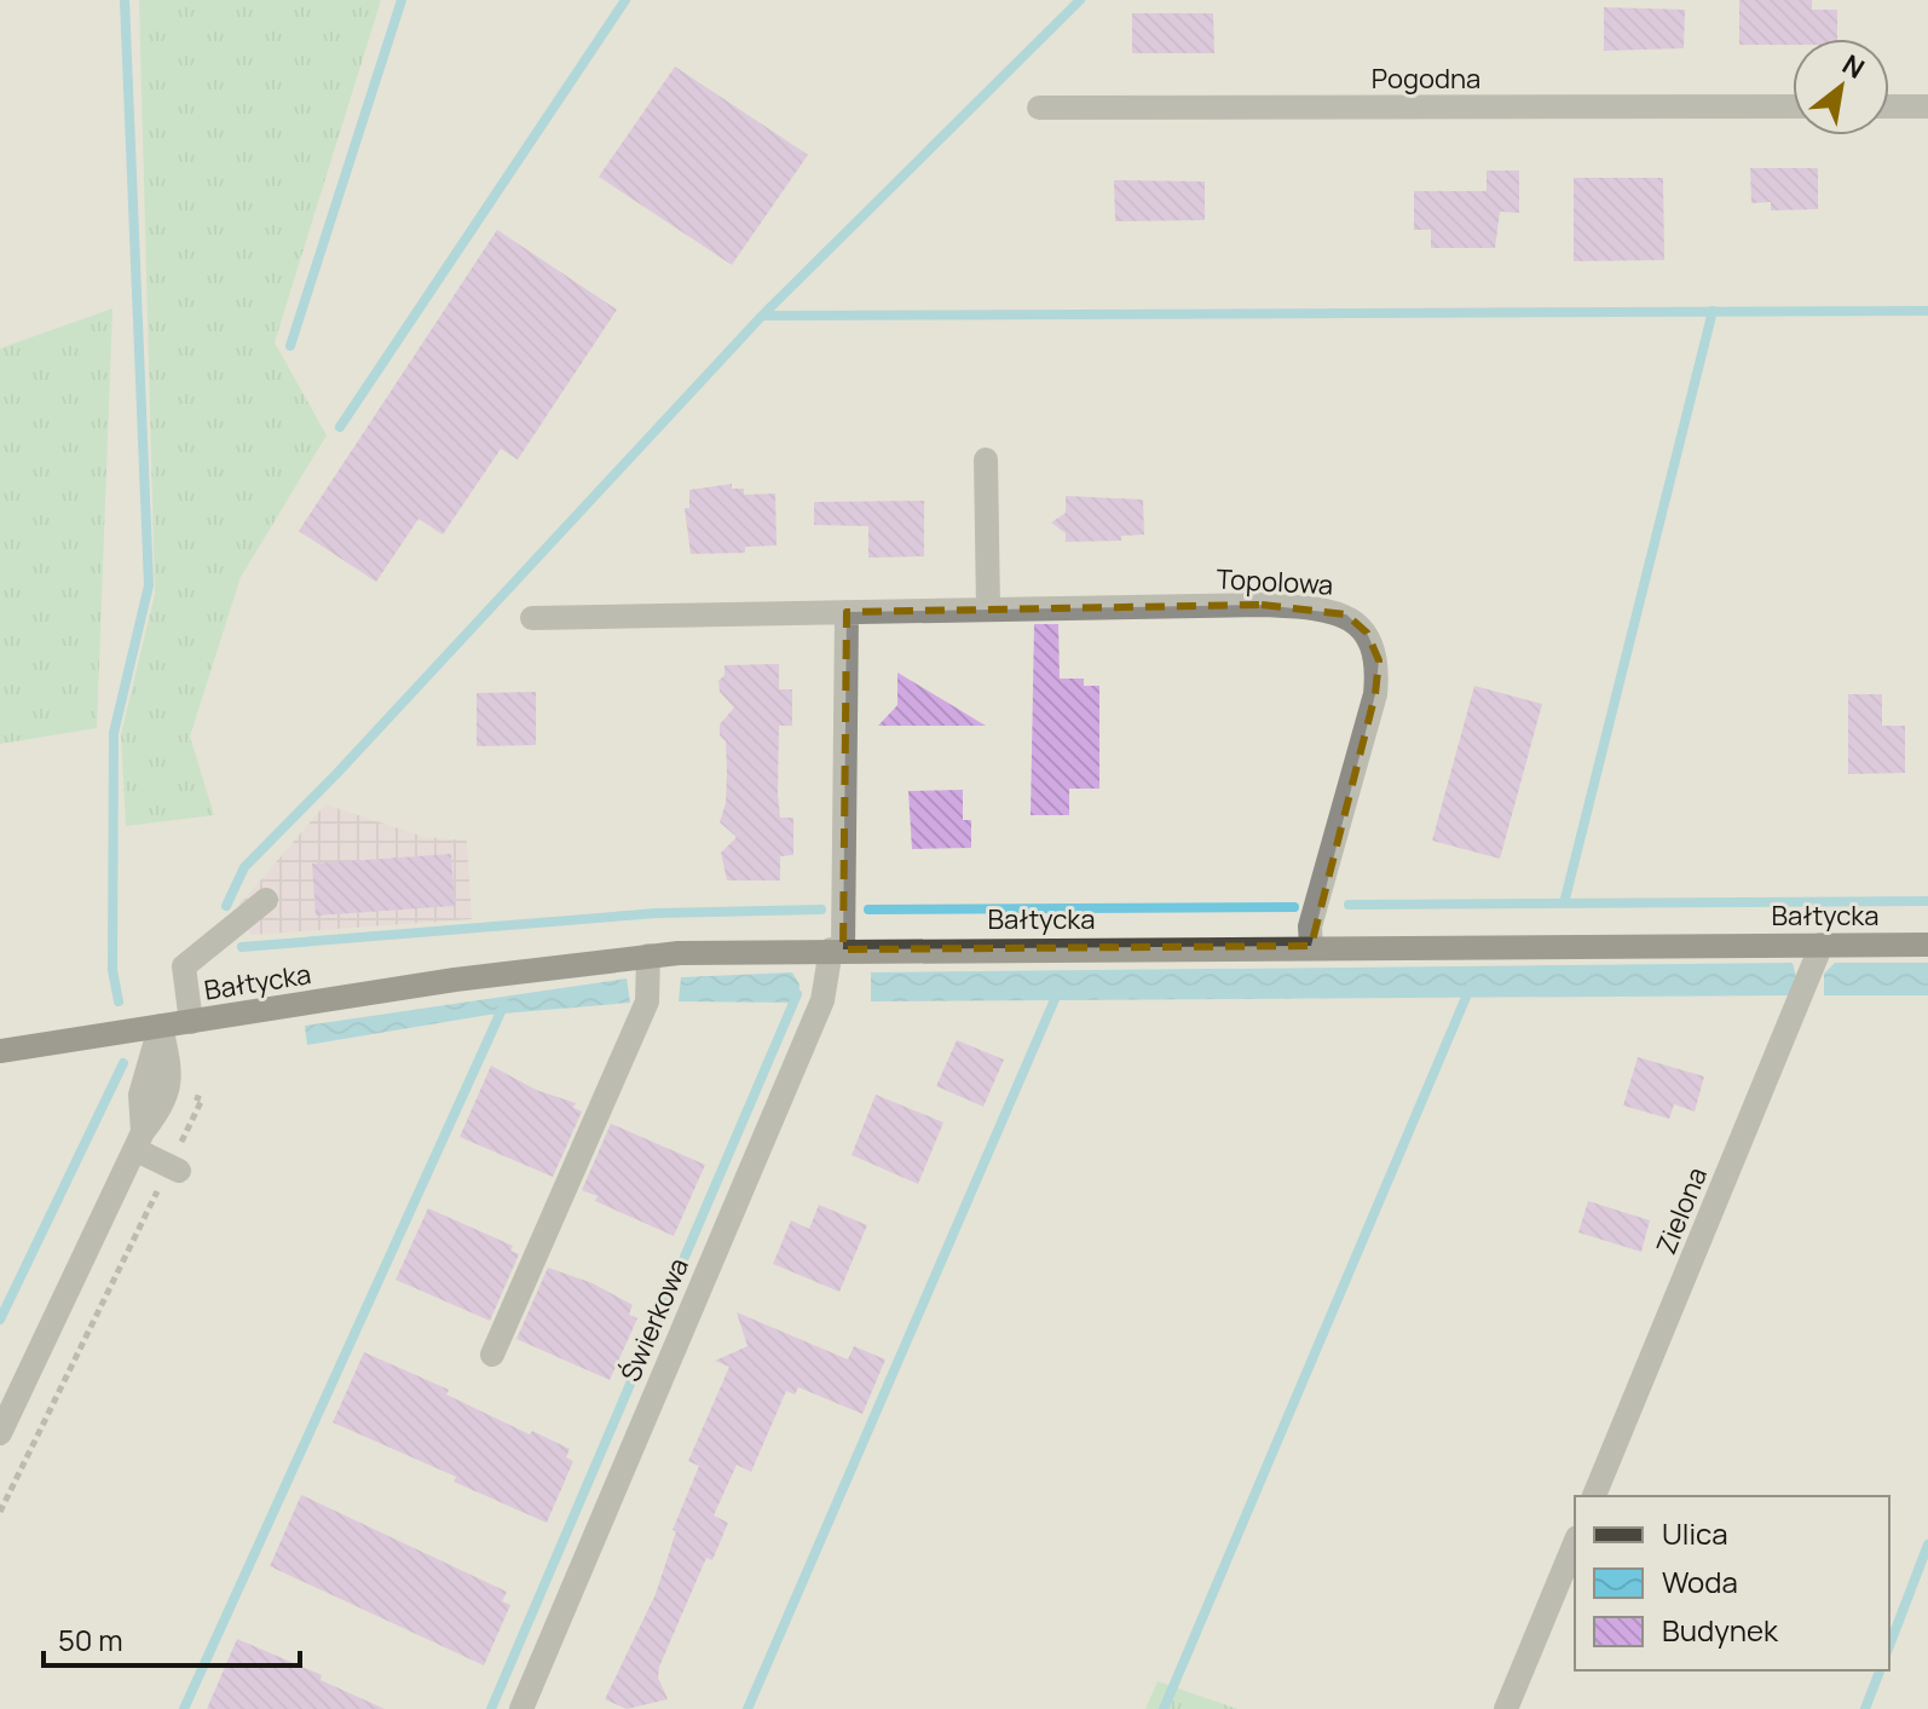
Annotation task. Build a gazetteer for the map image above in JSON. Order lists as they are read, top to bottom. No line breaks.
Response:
{"streets":{"main road":["Bałtycka"],"street":["Pogodna","Topolowa","Zielona","Świerkowa"]},"crossings":[["Topolowa","Bałtycka"],["Bałtycka","Zielona"],["Bałtycka","Świerkowa"]],"legend":["Ulica","Woda","Budynek"],"scale_bar":"50 m","north":"top right"}
